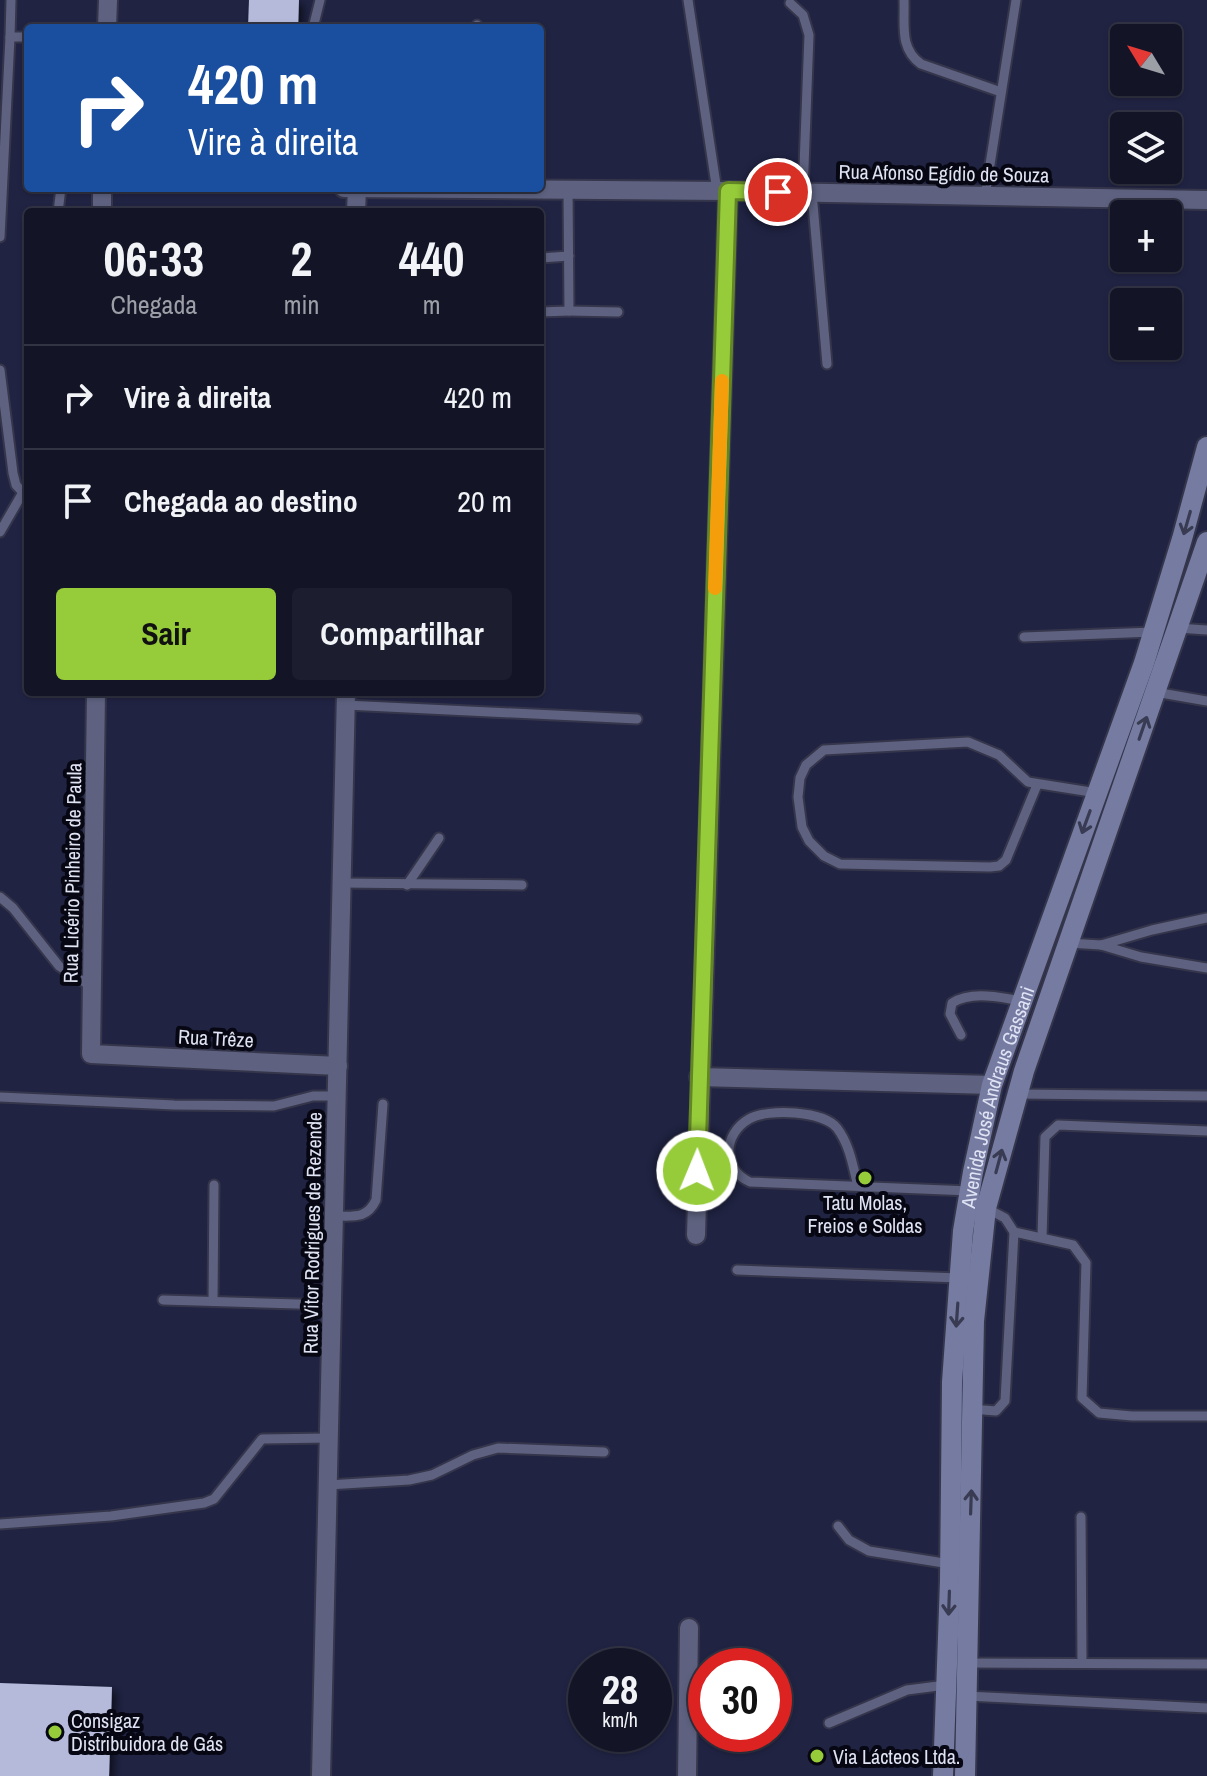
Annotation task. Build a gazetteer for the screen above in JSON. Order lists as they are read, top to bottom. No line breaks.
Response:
{"streets":{"main road":["Avenida José Andraus Gassani"],"street":["Rua Afonso Egídio de Souza","Rua Licério Pinheiro de Paula","Rua Trêze","Rua Vitor Rodrigues de Rezende"]},"crossings":[["Rua Licério Pinheiro de Paula","Rua Trêze"],["Rua Trêze","Rua Vitor Rodrigues de Rezende"]],"places":["Tatu Molas, Freios e Soldas","Consigaz Distribuidora de Gás","Via Lácteos Ltda."],"north":"top left","page":{"map_buttons":["+","−"],"turn":["420 m","Vire à direita"],"eta":["06:33","Chegada","2","min","440","m"],"list":[{"name":"Vire à direita","value":"420 m"},{"name":"Chegada ao destino","value":"20 m"}],"buttons":["Sair","Compartilhar"],"speed":"28 km/h","limit":"30"}}
